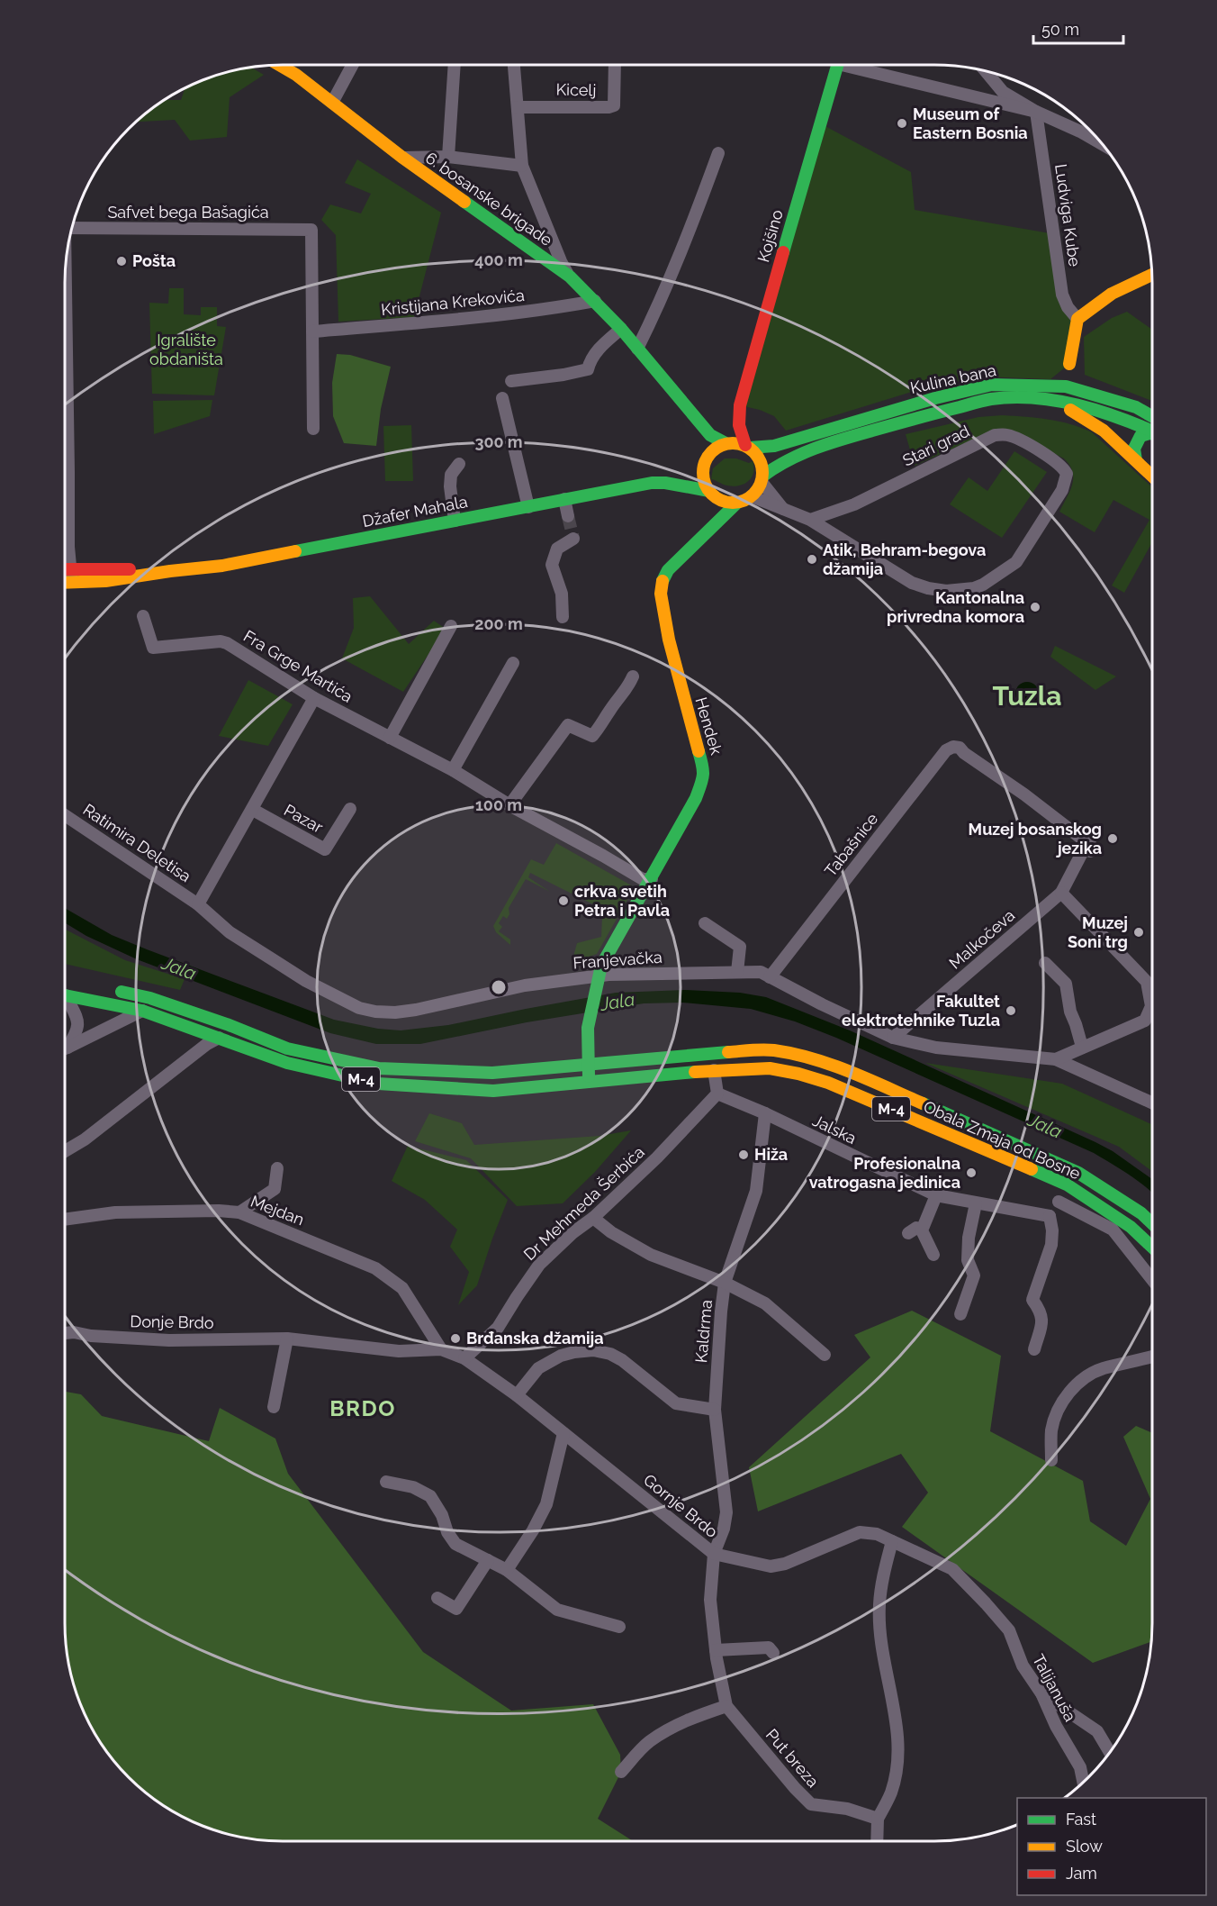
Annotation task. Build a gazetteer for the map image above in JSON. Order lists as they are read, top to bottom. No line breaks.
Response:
{"streets":{"main road":["6. bosanske brigade","Kojšino","Kulina bana","Džafer Mahala","Hendek","M-4","Obala Zmaja od Bosne"],"street":["Kicelj","Safvet bega Bašagića","Ludviga Kube","Kristijana Krekovića","Stari grad","Fra Grge Martića","Pazar","Ratimira Deletisa","Tabašnice","Malkočeva","Franjevačka","Jalska","Dr Mehmeda Šerbića","Mejdan","Donje Brdo","Kaldrma","Gornje Brdo","Talijanuša","Put breza"]},"crossings":[["6. bosanske brigade","Kristijana Krekovića"],["Safvet bega Bašagića","Kristijana Krekovića"],["Kulina bana","Džafer Mahala"],["Kulina bana","Hendek"],["Džafer Mahala","Hendek"],["Fra Grge Martića","Hendek"],["Hendek","Franjevačka"],["Hendek","Obala Zmaja od Bosne"],["Ratimira Deletisa","Franjevačka"],["Tabašnice","Malkočeva"],["Tabašnice","Franjevačka"],["Malkočeva","Franjevačka"],["M-4","Obala Zmaja od Bosne"],["Jalska","Dr Mehmeda Šerbića"],["Jalska","Kaldrma"],["Dr Mehmeda Šerbića","Donje Brdo"],["Dr Mehmeda Šerbića","Gornje Brdo"],["Mejdan","Donje Brdo"],["Donje Brdo","Gornje Brdo"],["Kaldrma","Gornje Brdo"],["Kaldrma","Put breza"],["Gornje Brdo","Talijanuša"],["Gornje Brdo","Put breza"]],"districts":["Tuzla","BRDO"],"water":["Jala"],"parks":["Igralište obdaništa"],"places":["Museum of Eastern Bosnia","Pošta","Atik, Behram-begova džamija","Kantonalna privredna komora","Muzej bosanskog jezika","crkva svetih Petra i Pavla","Muzej Soni trg","Fakultet elektrotehnike Tuzla","Hiža","Profesionalna vatrogasna jedinica","Brđanska džamija"],"legend":["Fast","Slow","Jam"],"scale_bar":"50 m","rings":["400 m","300 m","200 m","100 m"]}
